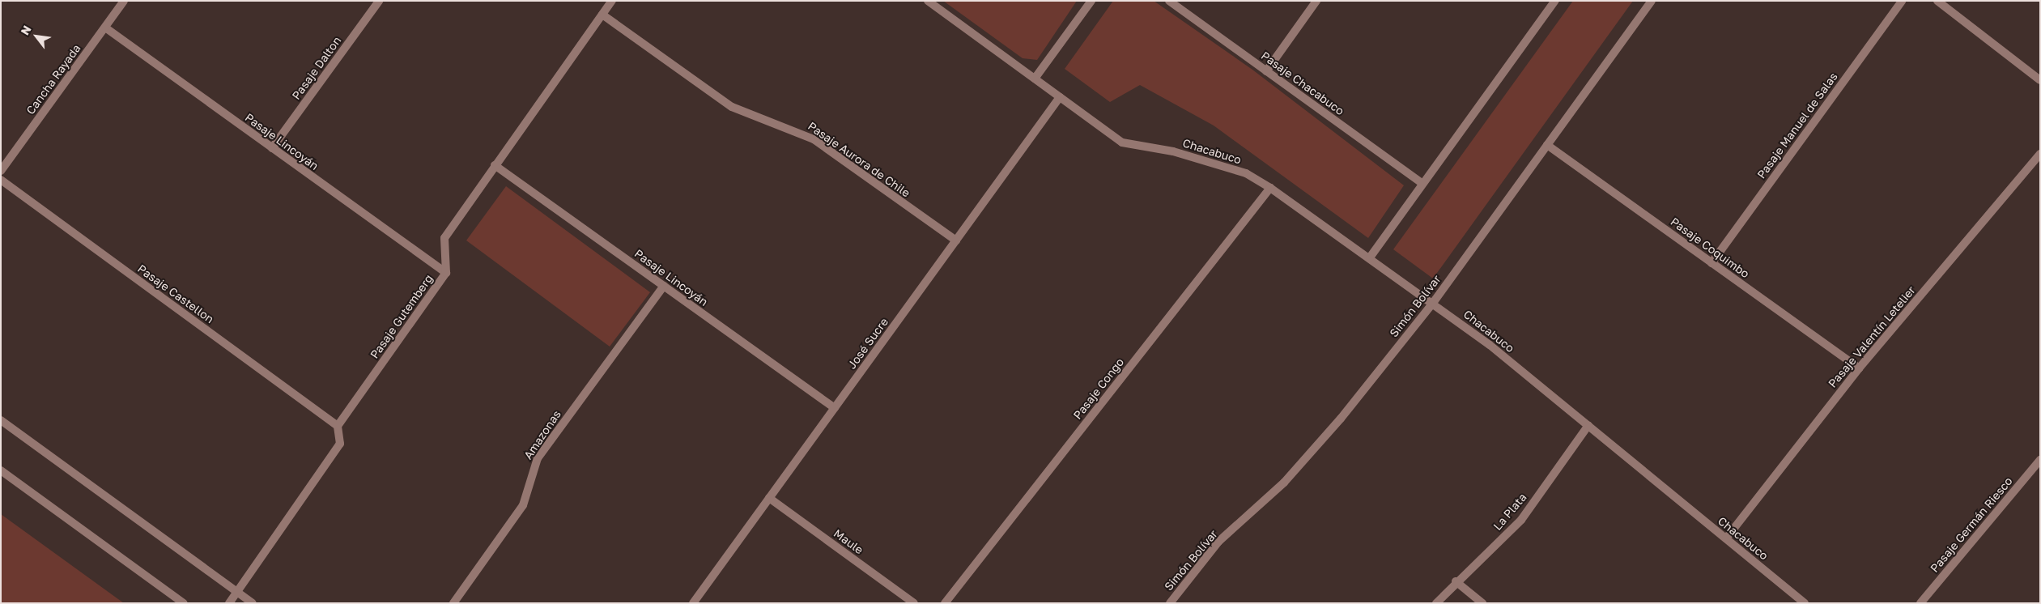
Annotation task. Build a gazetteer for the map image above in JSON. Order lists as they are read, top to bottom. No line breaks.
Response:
{"streets":{"street":["Pasaje Dalton","Cancha Rayada","Pasaje Chacabuco","Pasaje Manuel de Salas","Pasaje Lincoyán","Chacabuco","Pasaje Aurora de Chile","Pasaje Coquimbo","Pasaje Castellon","Simón Bolívar","Pasaje Gutemberg","Pasaje Valentín Letelier","José Sucre","Pasaje Congo","Amazonas","La Plata","Pasaje Germán Riesco","Maule"]},"crossings":[["Pasaje Dalton","Pasaje Lincoyán"],["Cancha Rayada","Pasaje Lincoyán"],["Pasaje Manuel de Salas","Pasaje Coquimbo"],["Pasaje Lincoyán","Pasaje Gutemberg"],["Pasaje Lincoyán","José Sucre"],["Pasaje Lincoyán","Amazonas"],["Chacabuco","Simón Bolívar"],["Chacabuco","Pasaje Valentín Letelier"],["Chacabuco","José Sucre"],["Chacabuco","Pasaje Congo"],["Chacabuco","La Plata"],["Pasaje Aurora de Chile","Pasaje Gutemberg"],["Pasaje Aurora de Chile","José Sucre"],["Pasaje Coquimbo","Simón Bolívar"],["Pasaje Coquimbo","Pasaje Valentín Letelier"],["Pasaje Castellon","Pasaje Gutemberg"],["José Sucre","Maule"]],"north":"top left"}
